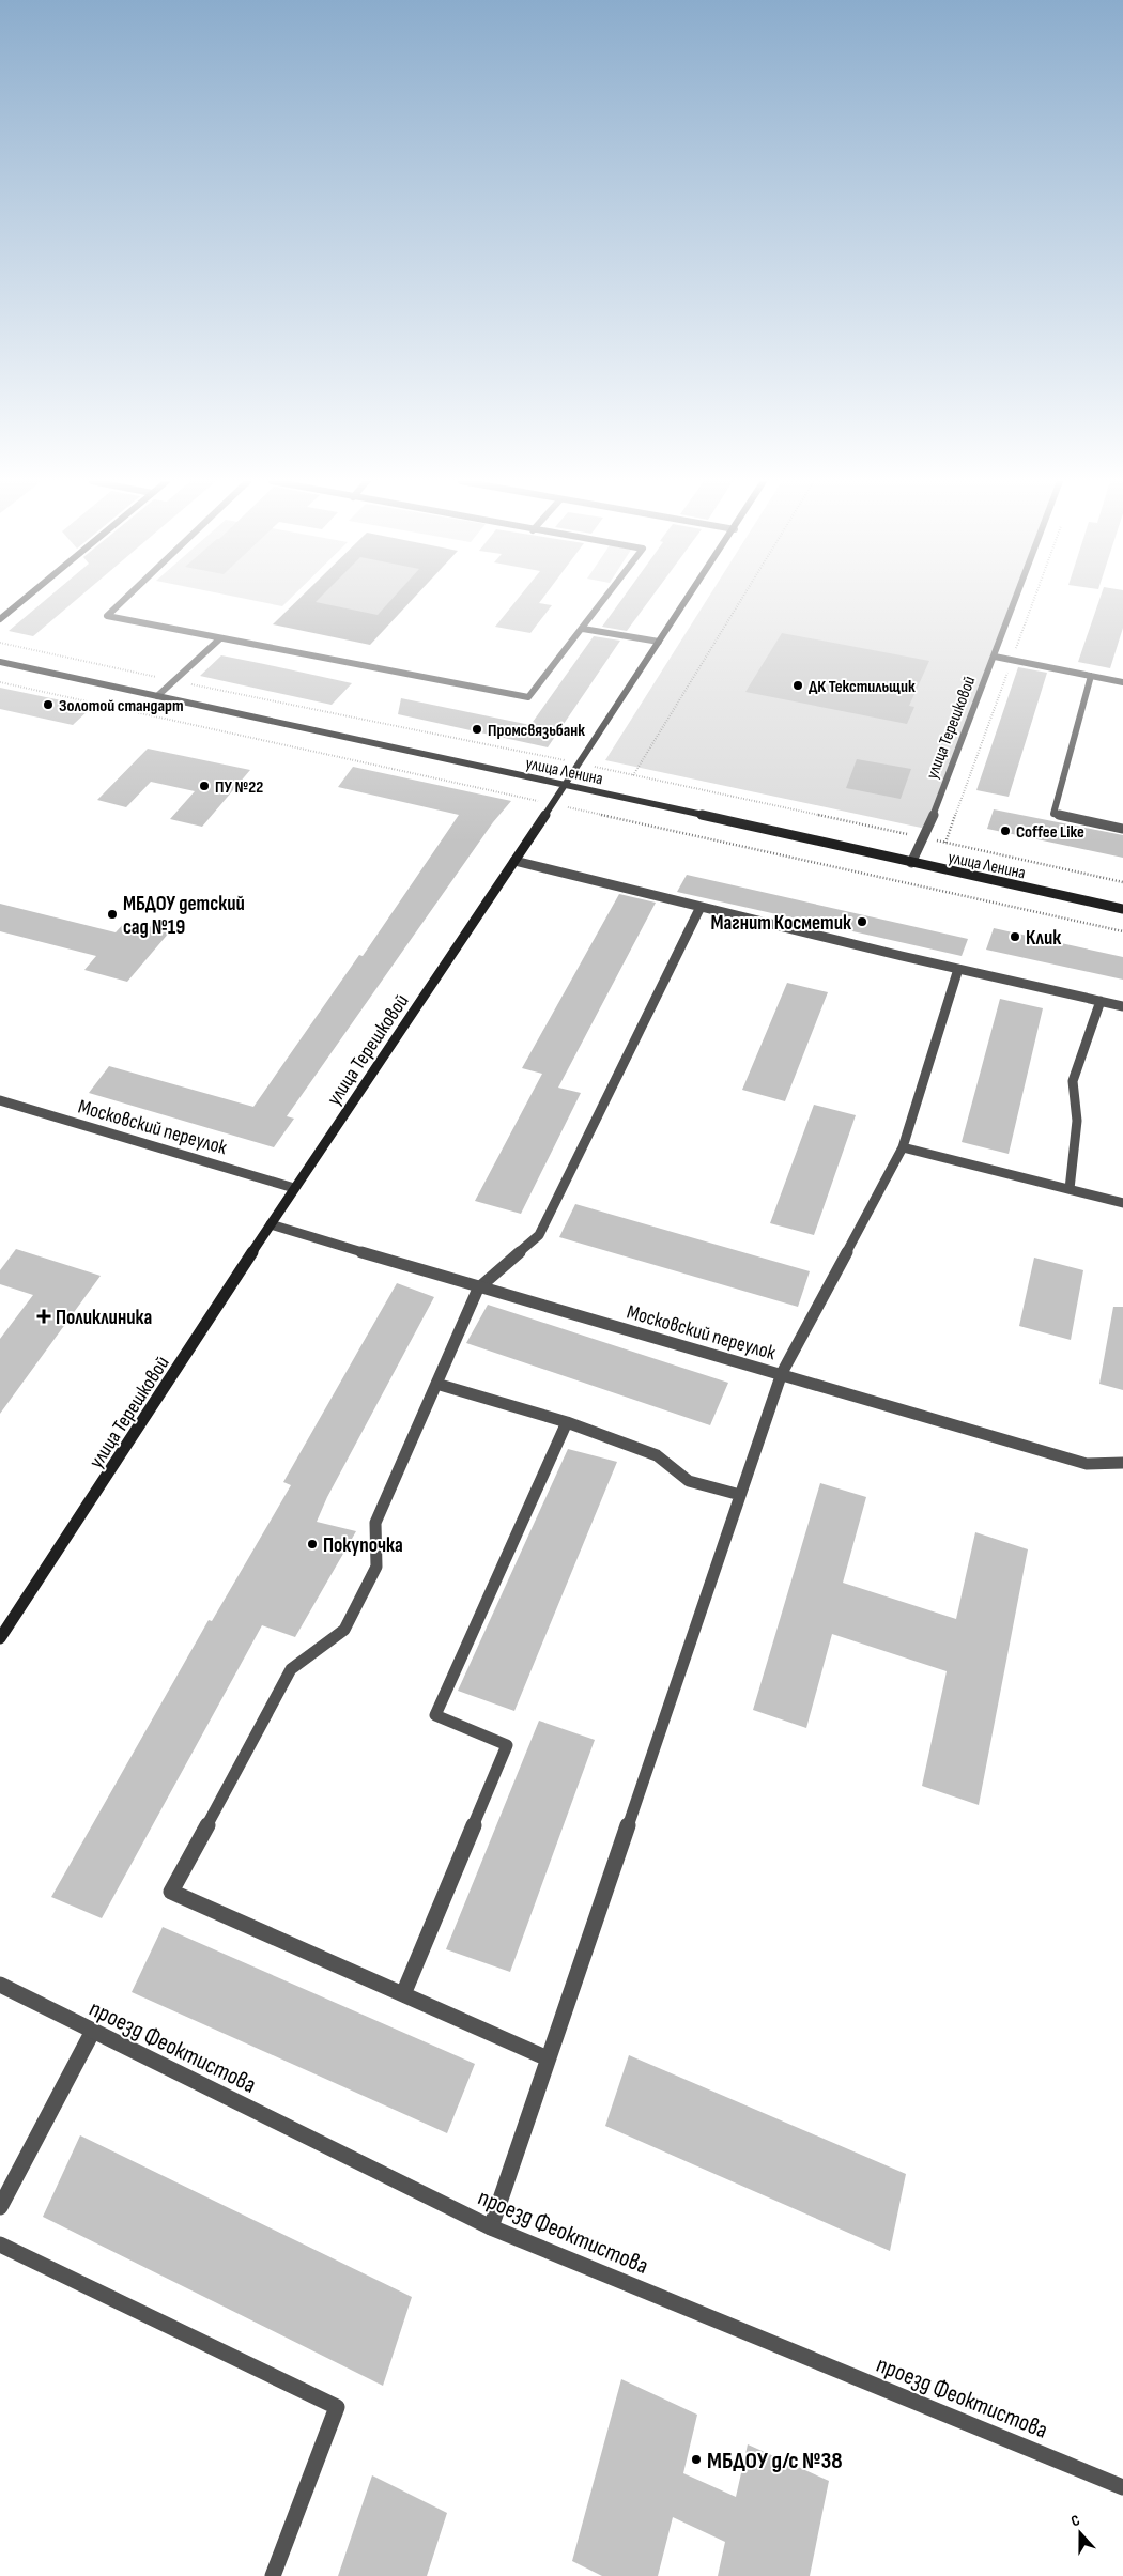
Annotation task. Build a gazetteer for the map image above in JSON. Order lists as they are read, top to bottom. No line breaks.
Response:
{"streets":{"street":["улица Терешковой","улица Ленина","Московский переулок","проезд Феоктистова"]},"crossings":[["улица Терешковой","улица Ленина"],["улица Терешковой","Московский переулок"]],"places":{"other":["ДК Текстильщик","Золотой стандарт","Промсвязьбанк","ПУ №22","Coffee Like","МБДОУ детский сад №19","Магнит Косметик","Клик","Покупочка","МБДОУ д/с №38"],"health":["Поликлиника"]},"north":"top"}
